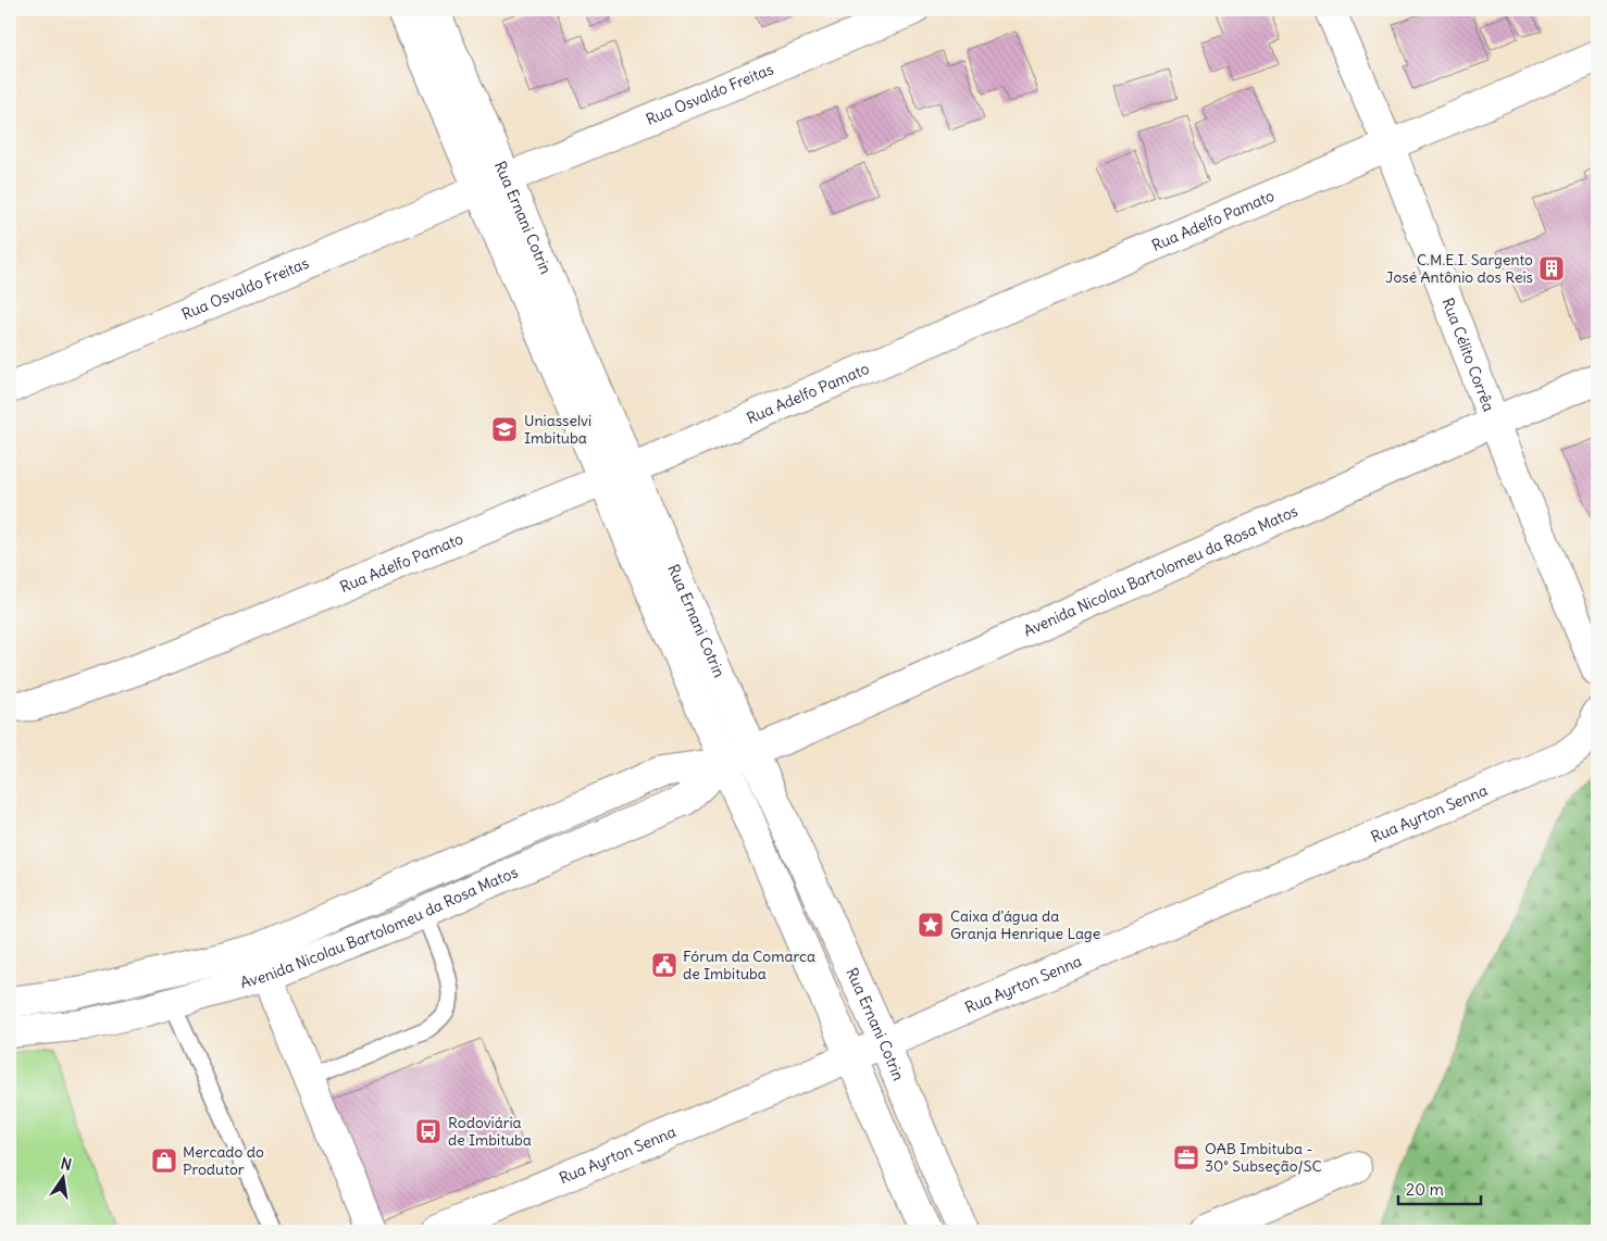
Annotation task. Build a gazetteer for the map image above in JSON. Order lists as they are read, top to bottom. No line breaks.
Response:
{"streets":{"street":["Rua Osvaldo Freitas","Rua Ernani Cotrin","Rua Adelfo Pamato","Rua Célito Corrêa","Avenida Nicolau Bartolomeu da Rosa Matos","Rua Ayrton Senna"]},"crossings":[["Rua Osvaldo Freitas","Rua Ernani Cotrin"],["Rua Ernani Cotrin","Rua Adelfo Pamato"],["Rua Ernani Cotrin","Avenida Nicolau Bartolomeu da Rosa Matos"],["Rua Ernani Cotrin","Rua Ayrton Senna"],["Rua Adelfo Pamato","Rua Célito Corrêa"],["Rua Célito Corrêa","Avenida Nicolau Bartolomeu da Rosa Matos"]],"places":{"building":["C.M.E.I. Sargento José Antônio dos Reis"],"school or university":["Uniasselvi Imbituba"],"place":["Caixa d'água da Granja Henrique Lage"],"public building":["Fórum da Comarca de Imbituba"],"bus stop":["Rodoviária de Imbituba"],"office":["OAB Imbituba - 30° Subseção/SC"],"shop":["Mercado do Produtor"]},"scale_bar":"20 m","north":"top"}
